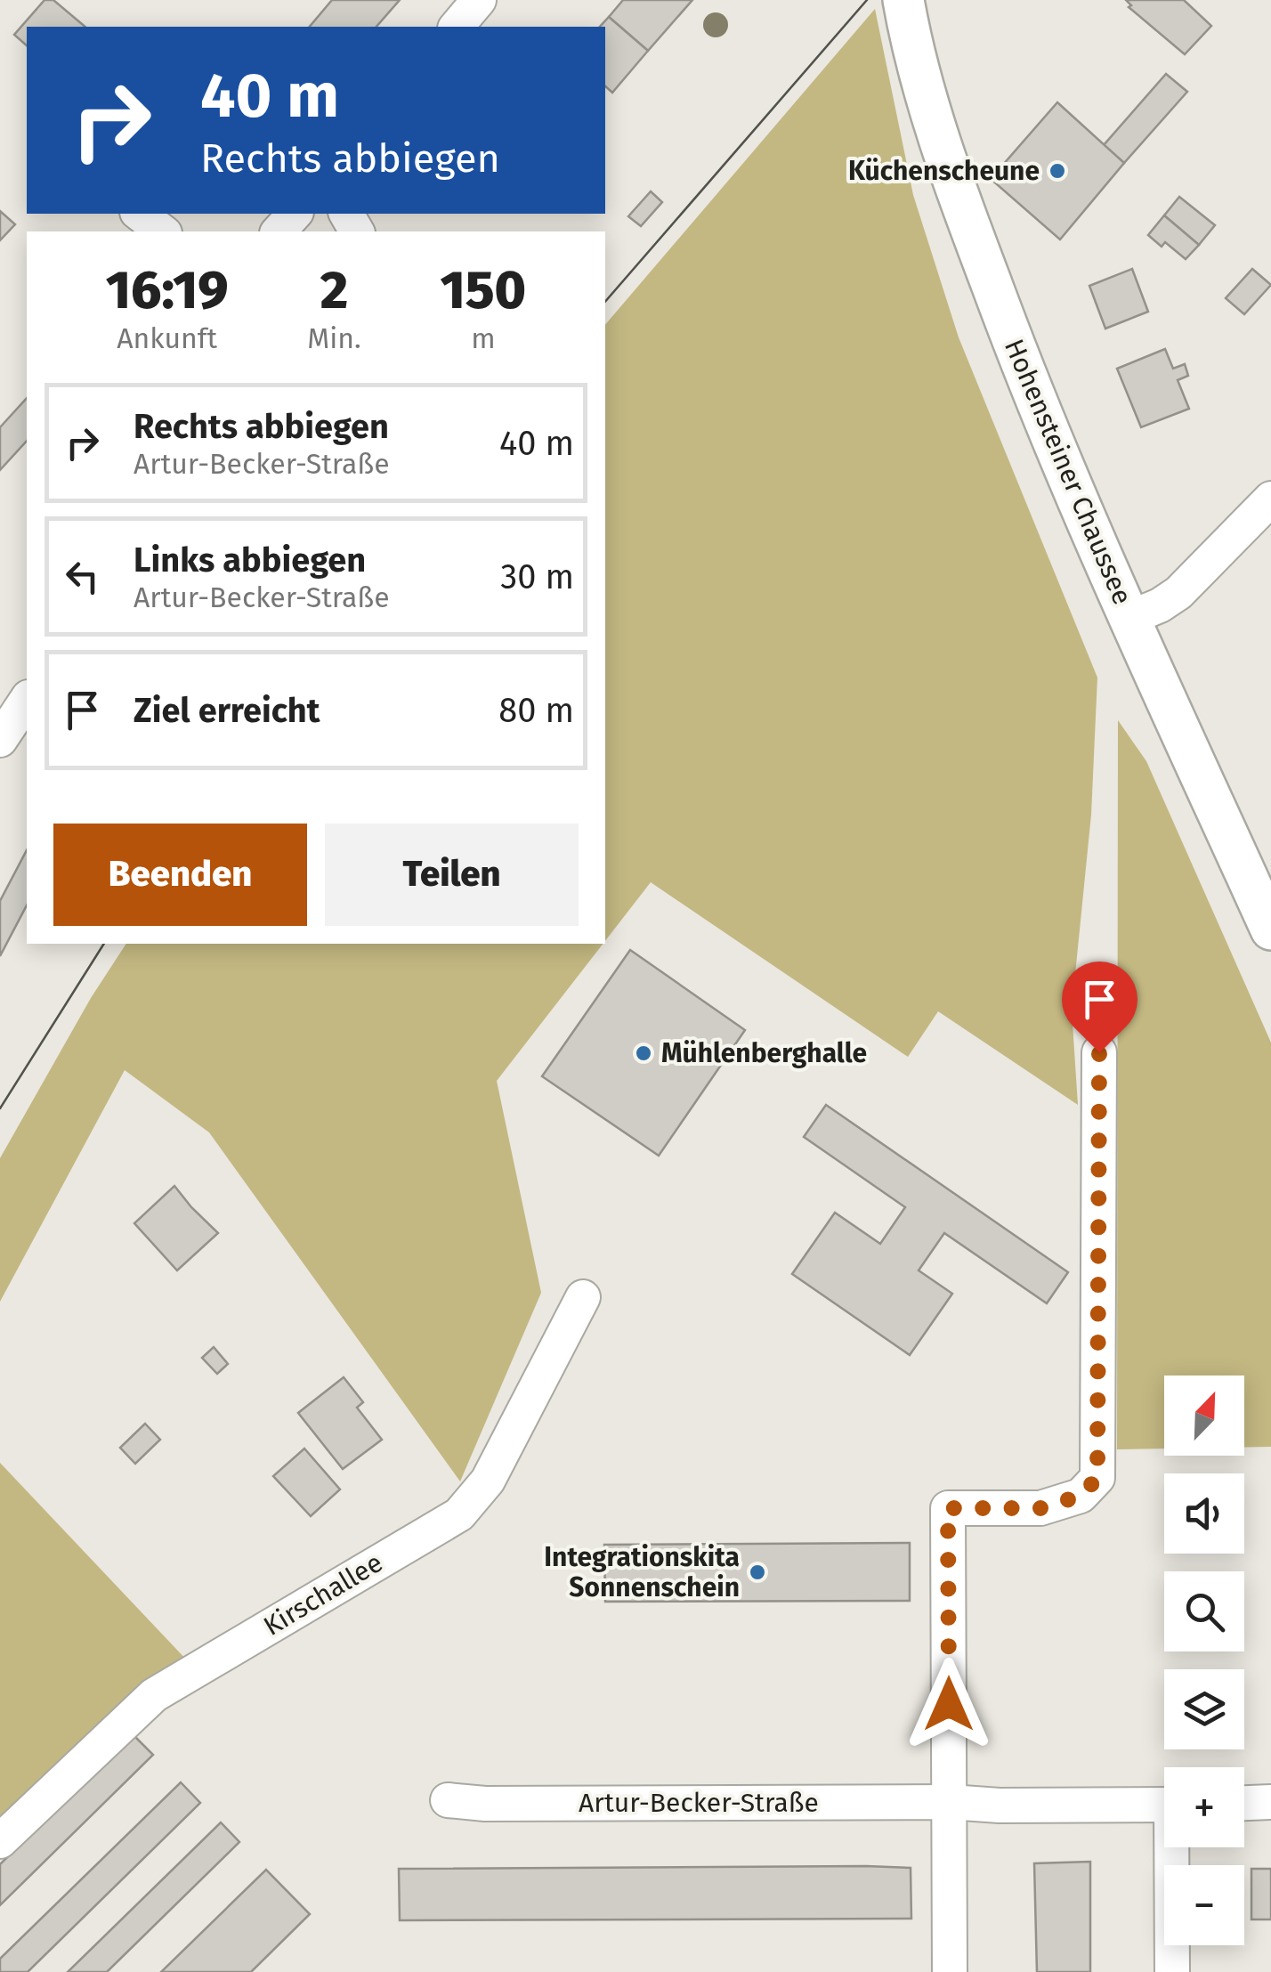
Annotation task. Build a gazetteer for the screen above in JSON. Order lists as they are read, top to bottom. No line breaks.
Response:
{"streets":{"main road":["Hohensteiner Chaussee"],"street":["Kirschallee","Artur-Becker-Straße"]},"places":["Küchenscheune","Mühlenberghalle","Integrationskita Sonnenschein"],"north":"top right","page":{"turn":["40 m","Rechts abbiegen"],"eta":["16:19","Ankunft","2","Min.","150","m"],"list":[{"name":"Rechts abbiegen","note":"Artur-Becker-Straße","value":"40 m"},{"name":"Links abbiegen","note":"Artur-Becker-Straße","value":"30 m"},{"name":"Ziel erreicht","value":"80 m"}],"buttons":["Beenden","Teilen"],"map_buttons":["+","−"]}}
